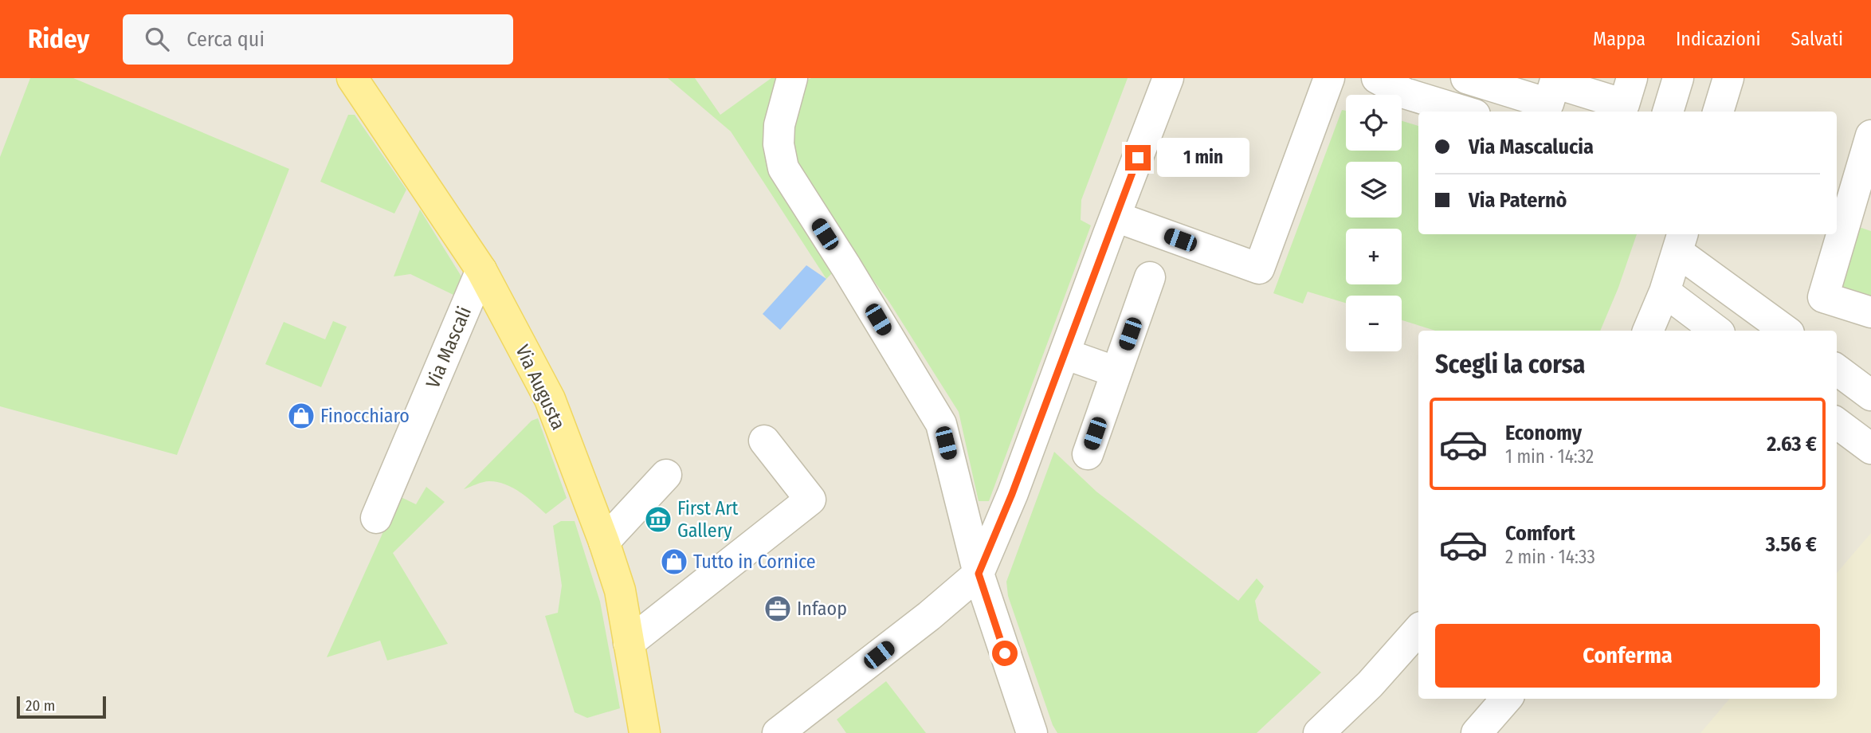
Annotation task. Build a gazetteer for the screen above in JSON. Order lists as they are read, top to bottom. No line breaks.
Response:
{"streets":{"main road":["Via Augusta"],"street":["Via Mascali"]},"crossings":[["Via Mascali","Via Augusta"]],"places":{"shop":["Finocchiaro","Tutto in Cornice"],"museum":["First Art Gallery"],"office":["Infaop"]},"scale_bar":"20 m","page":{"header":"Ridey","search":"Cerca qui","nav":["Mappa","Indicazioni","Salvati"],"map_buttons":["+","−"],"banner":["Via Mascalucia","Via Paternò"],"bubble":"1 min","heading":"Scegli la corsa","list":[{"name":"Economy","note":"1 min · 14:32","value":"2.63 €"},{"name":"Comfort","note":"2 min · 14:33","value":"3.56 €"}],"buttons":"Conferma","scale":"20 m"}}
